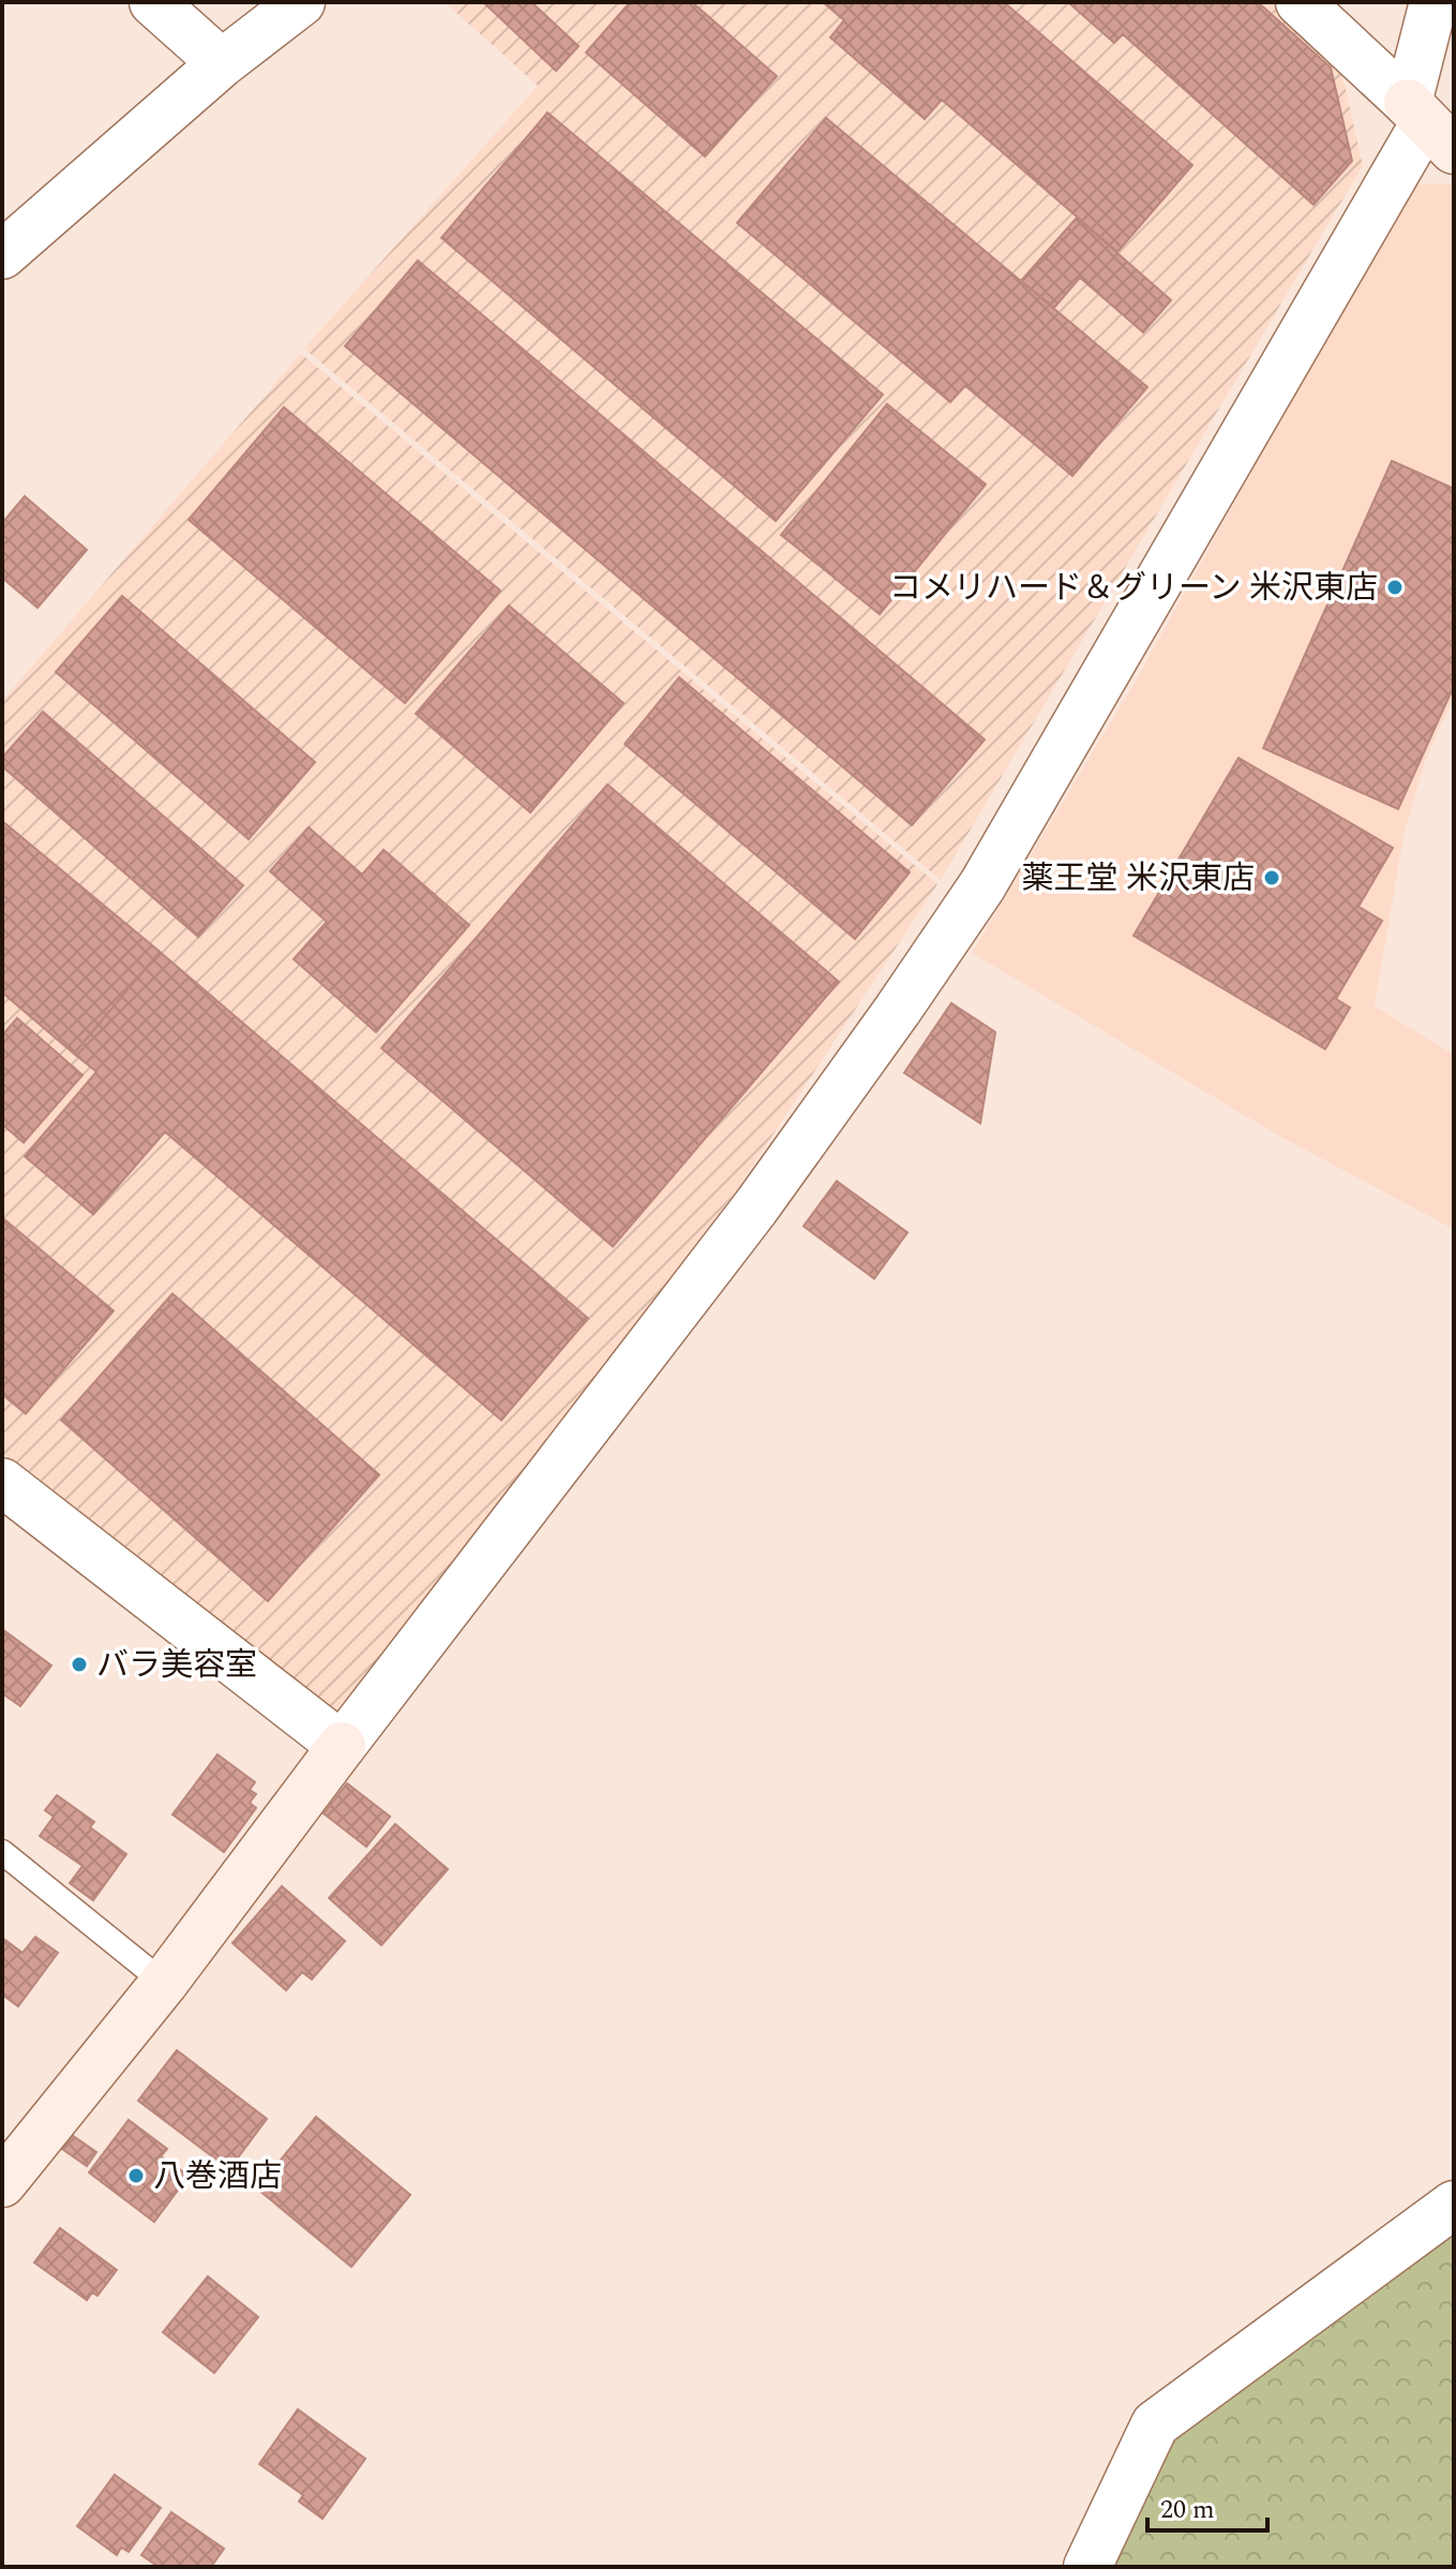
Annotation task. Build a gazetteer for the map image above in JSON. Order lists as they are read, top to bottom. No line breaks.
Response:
{"places":["コメリハード＆グリーン 米沢東店","薬王堂 米沢東店","バラ美容室","八巻酒店"],"scale_bar":"20 m"}
